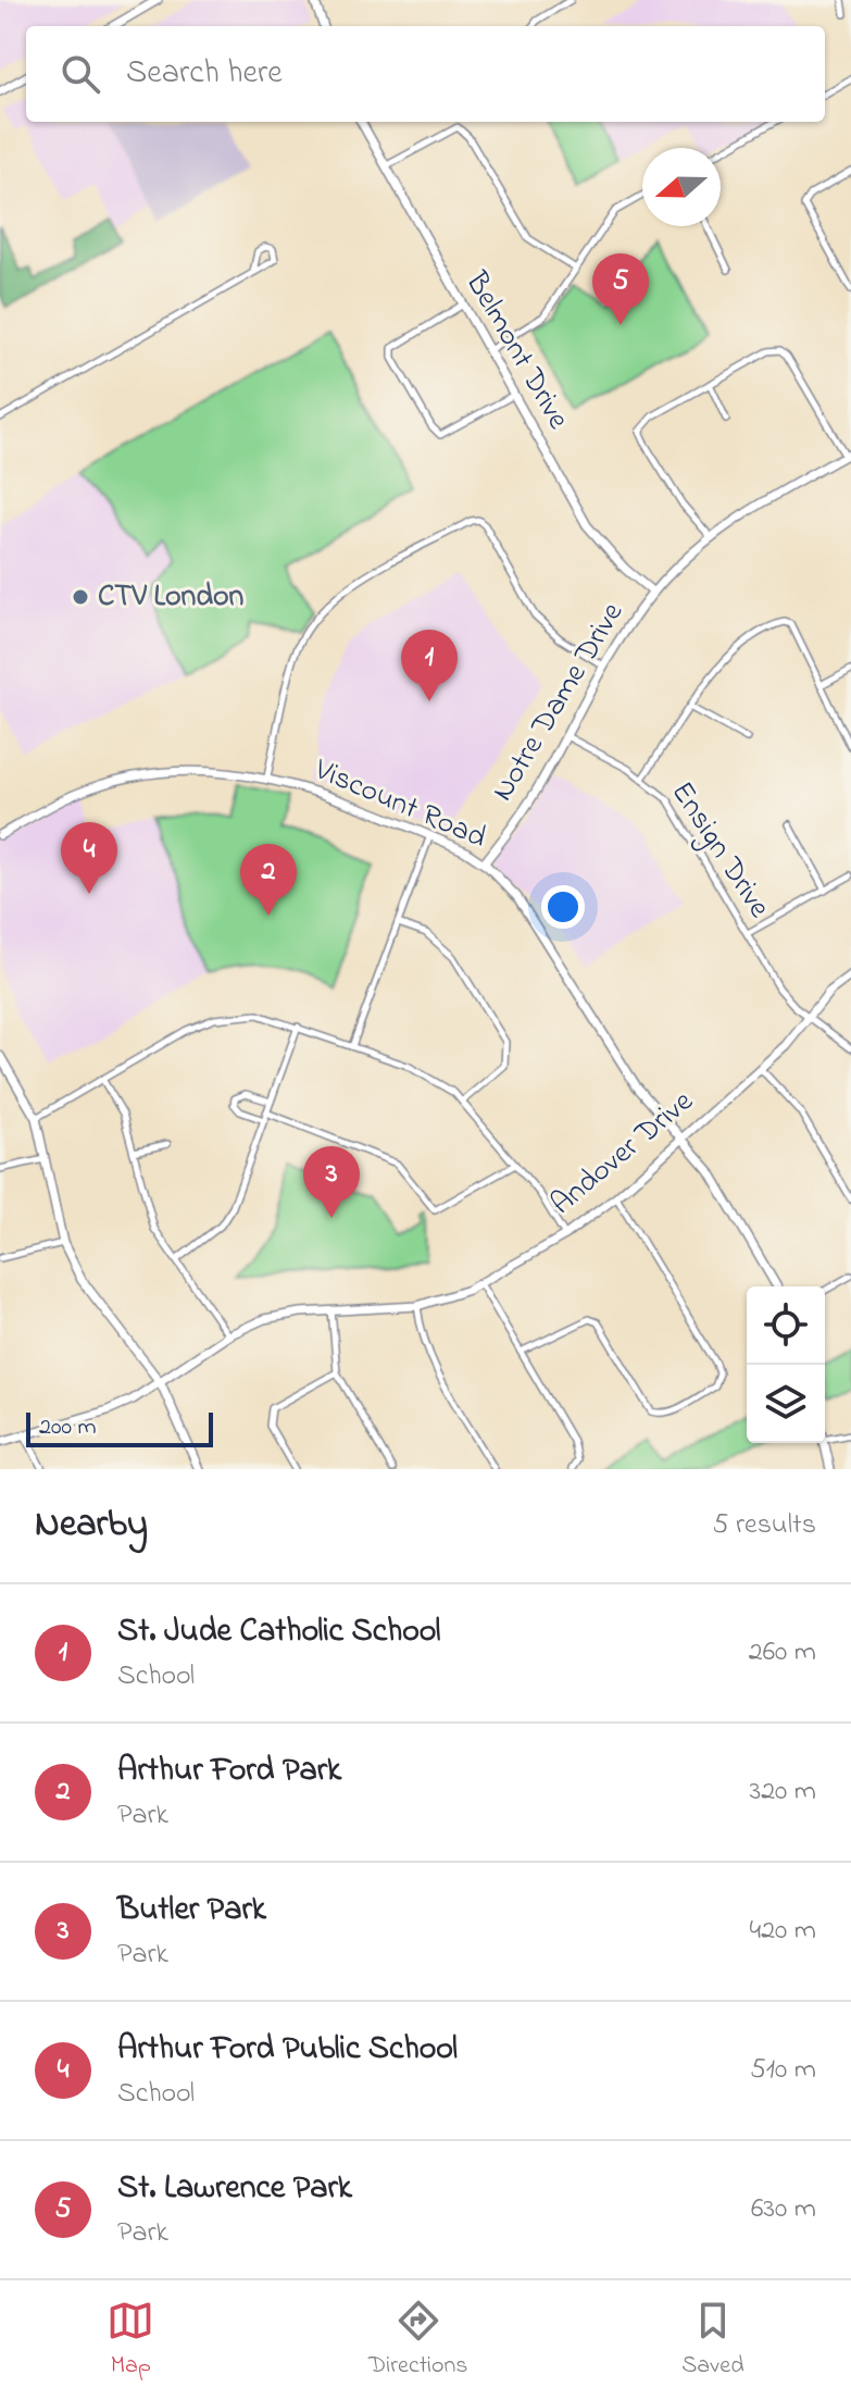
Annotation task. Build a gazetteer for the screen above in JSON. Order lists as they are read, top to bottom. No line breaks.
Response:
{"streets":{"street":["Belmont Drive","Notre Dame Drive","Viscount Road","Ensign Drive","Andover Drive"]},"crossings":[["Belmont Drive","Notre Dame Drive"],["Notre Dame Drive","Viscount Road"],["Notre Dame Drive","Ensign Drive"],["Viscount Road","Andover Drive"],["Ensign Drive","Andover Drive"]],"places":["CTV London"],"scale_bar":"200 m","north":"left","page":{"search":"Search here","pins":["5","1","4","2","3"],"scale":"200 m","heading":["Nearby","5 results"],"list":[{"mark":"1","name":"St. Jude Catholic School","note":"School","value":"260 m"},{"mark":"2","name":"Arthur Ford Park","note":"Park","value":"320 m"},{"mark":"3","name":"Butler Park","note":"Park","value":"420 m"},{"mark":"4","name":"Arthur Ford Public School","note":"School","value":"510 m"},{"mark":"5","name":"St. Lawrence Park","note":"Park","value":"630 m"}],"nav":["Map","Directions","Saved"]}}
